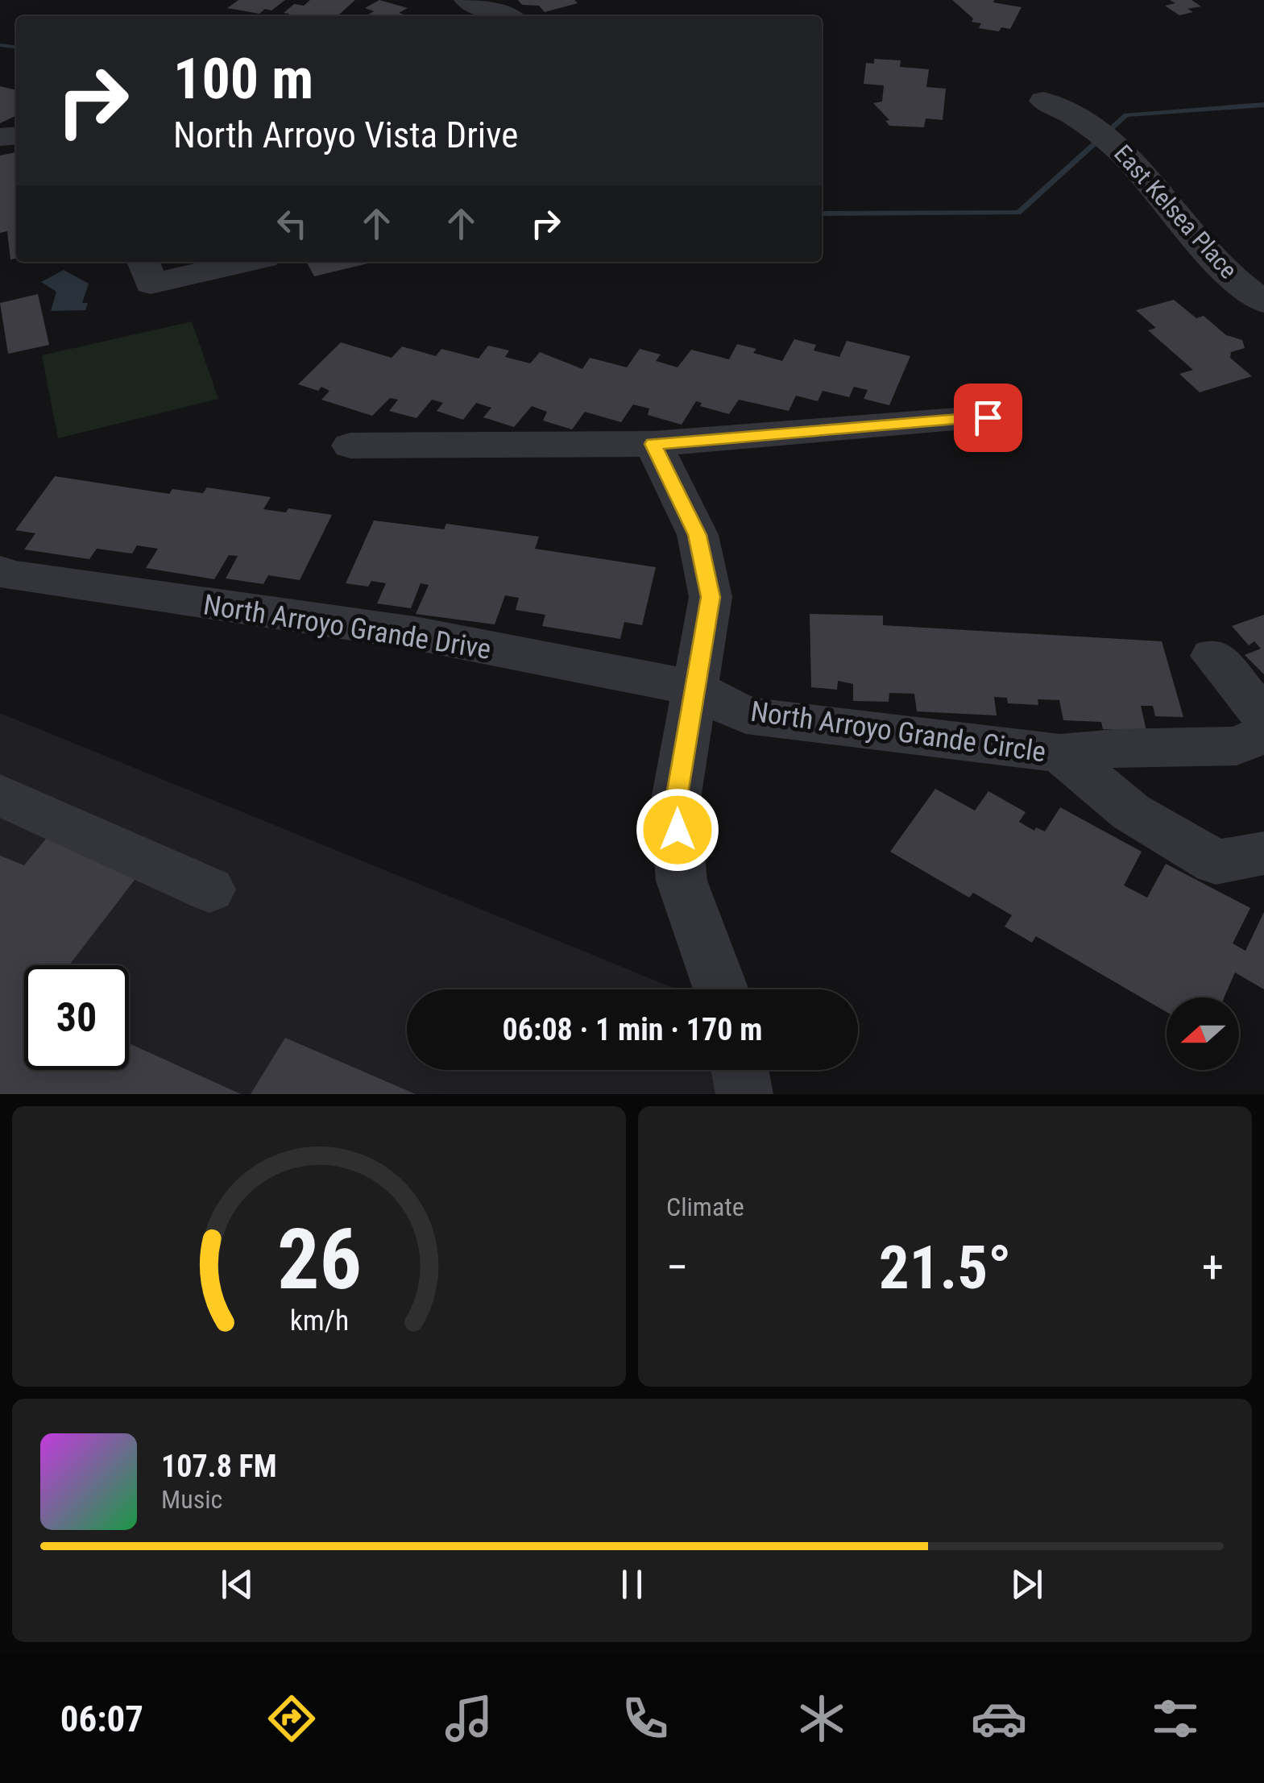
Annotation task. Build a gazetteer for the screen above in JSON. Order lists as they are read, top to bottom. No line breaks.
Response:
{"streets":{"street":["East Kelsea Place","North Arroyo Grande Drive","North Arroyo Grande Circle"]},"crossings":[["North Arroyo Grande Drive","North Arroyo Grande Circle"]],"north":"left","page":{"turn":["100 m","North Arroyo Vista Drive"],"limit":"30","trip":"06:08 · 1 min · 170 m","tile":"Climate","heat":["−","21.5°","+"],"song":["107.8 FM","Music"],"tabs":"06:07","gauge":["26","km/h"]}}
